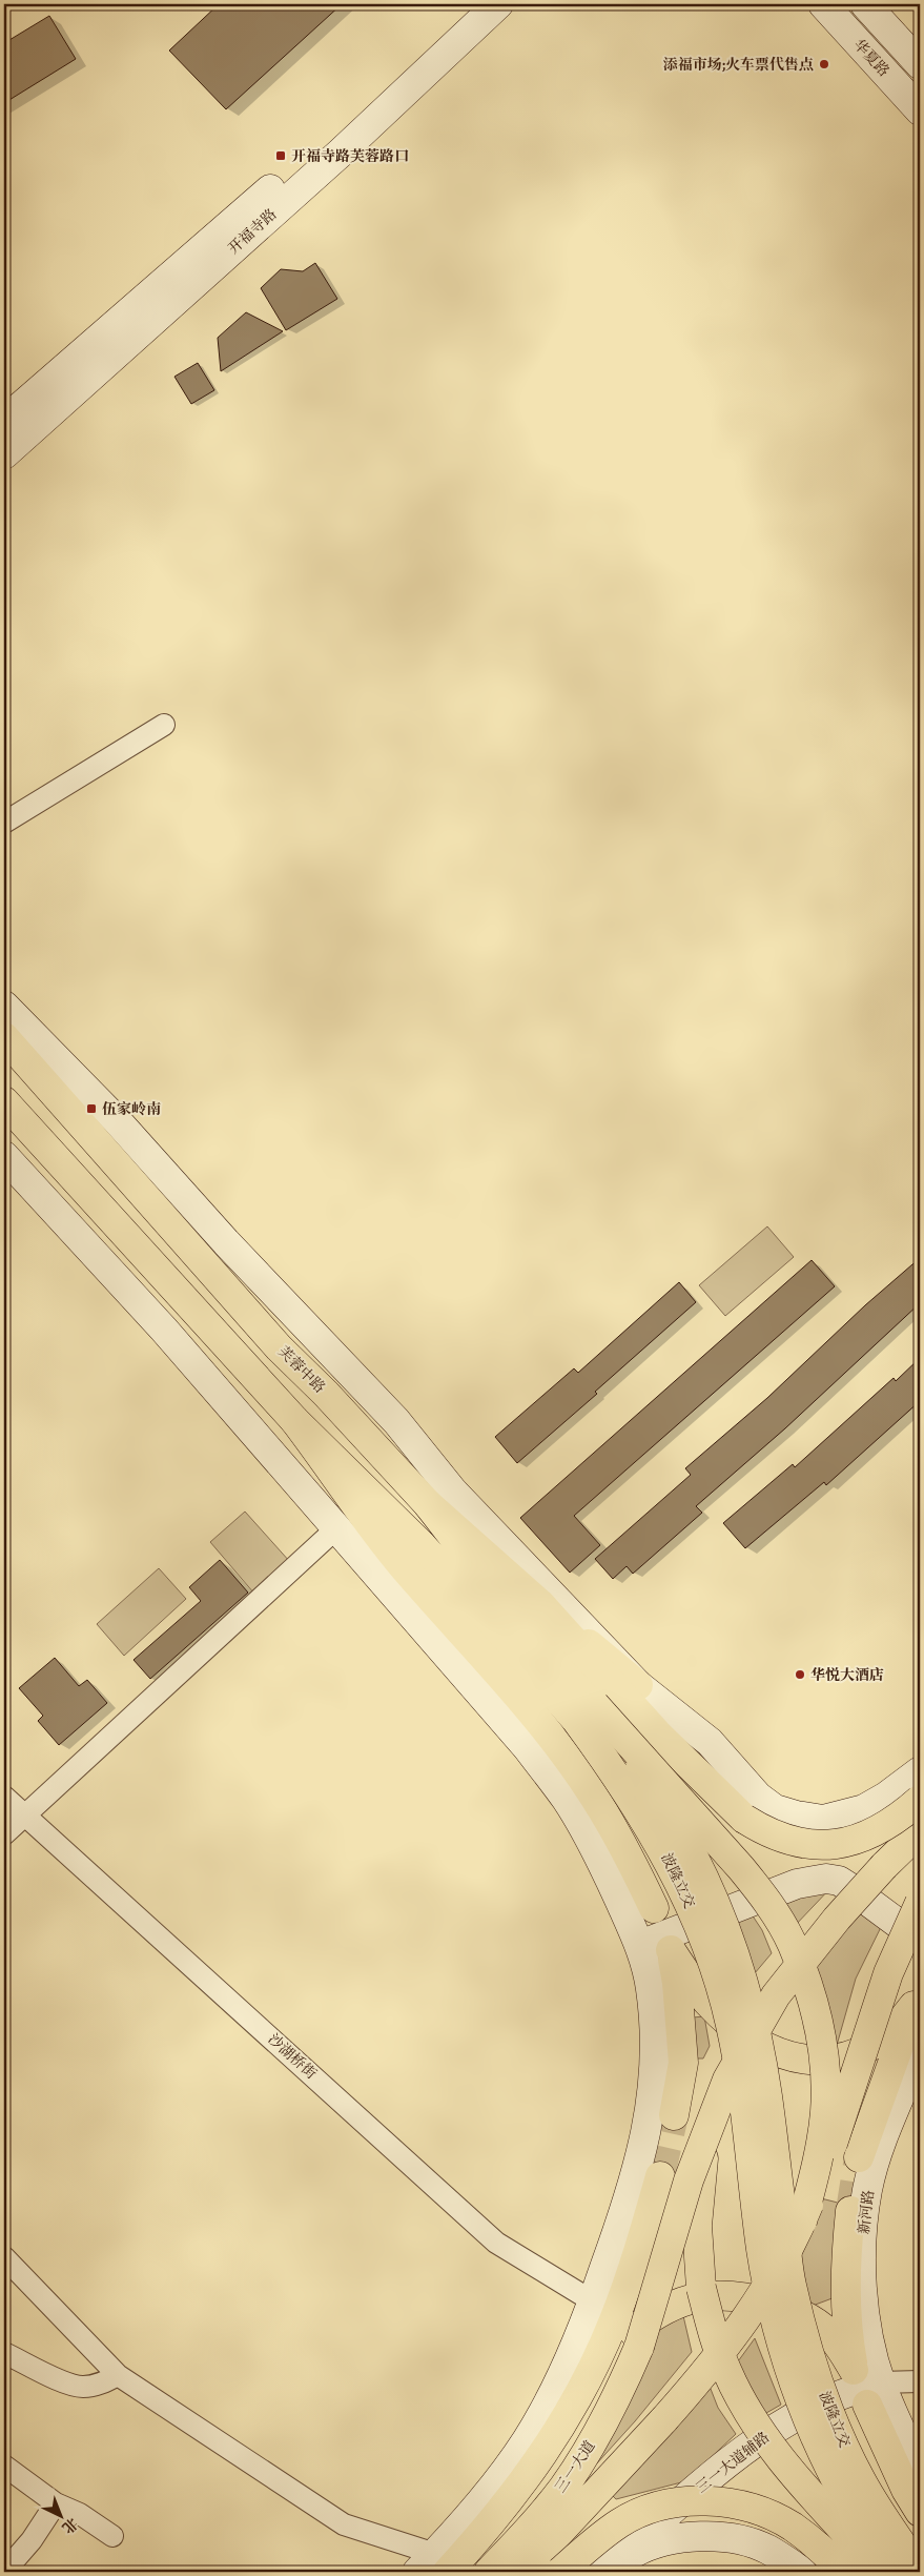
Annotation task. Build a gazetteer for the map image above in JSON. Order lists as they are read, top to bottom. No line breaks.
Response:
{"streets":{"main road":["芙蓉中路","波隆立交","三一大道"],"street":["华夏路","开福寺路","沙湖桥街","新河路","三一大道辅路"]},"crossings":[["芙蓉中路","波隆立交"],["新河路","三一大道辅路"]],"places":{"other":["添福市场;火车票代售点","华悦大酒店"],"transit":["开福寺路芙蓉路口","伍家岭南"]},"north":"bottom right"}
